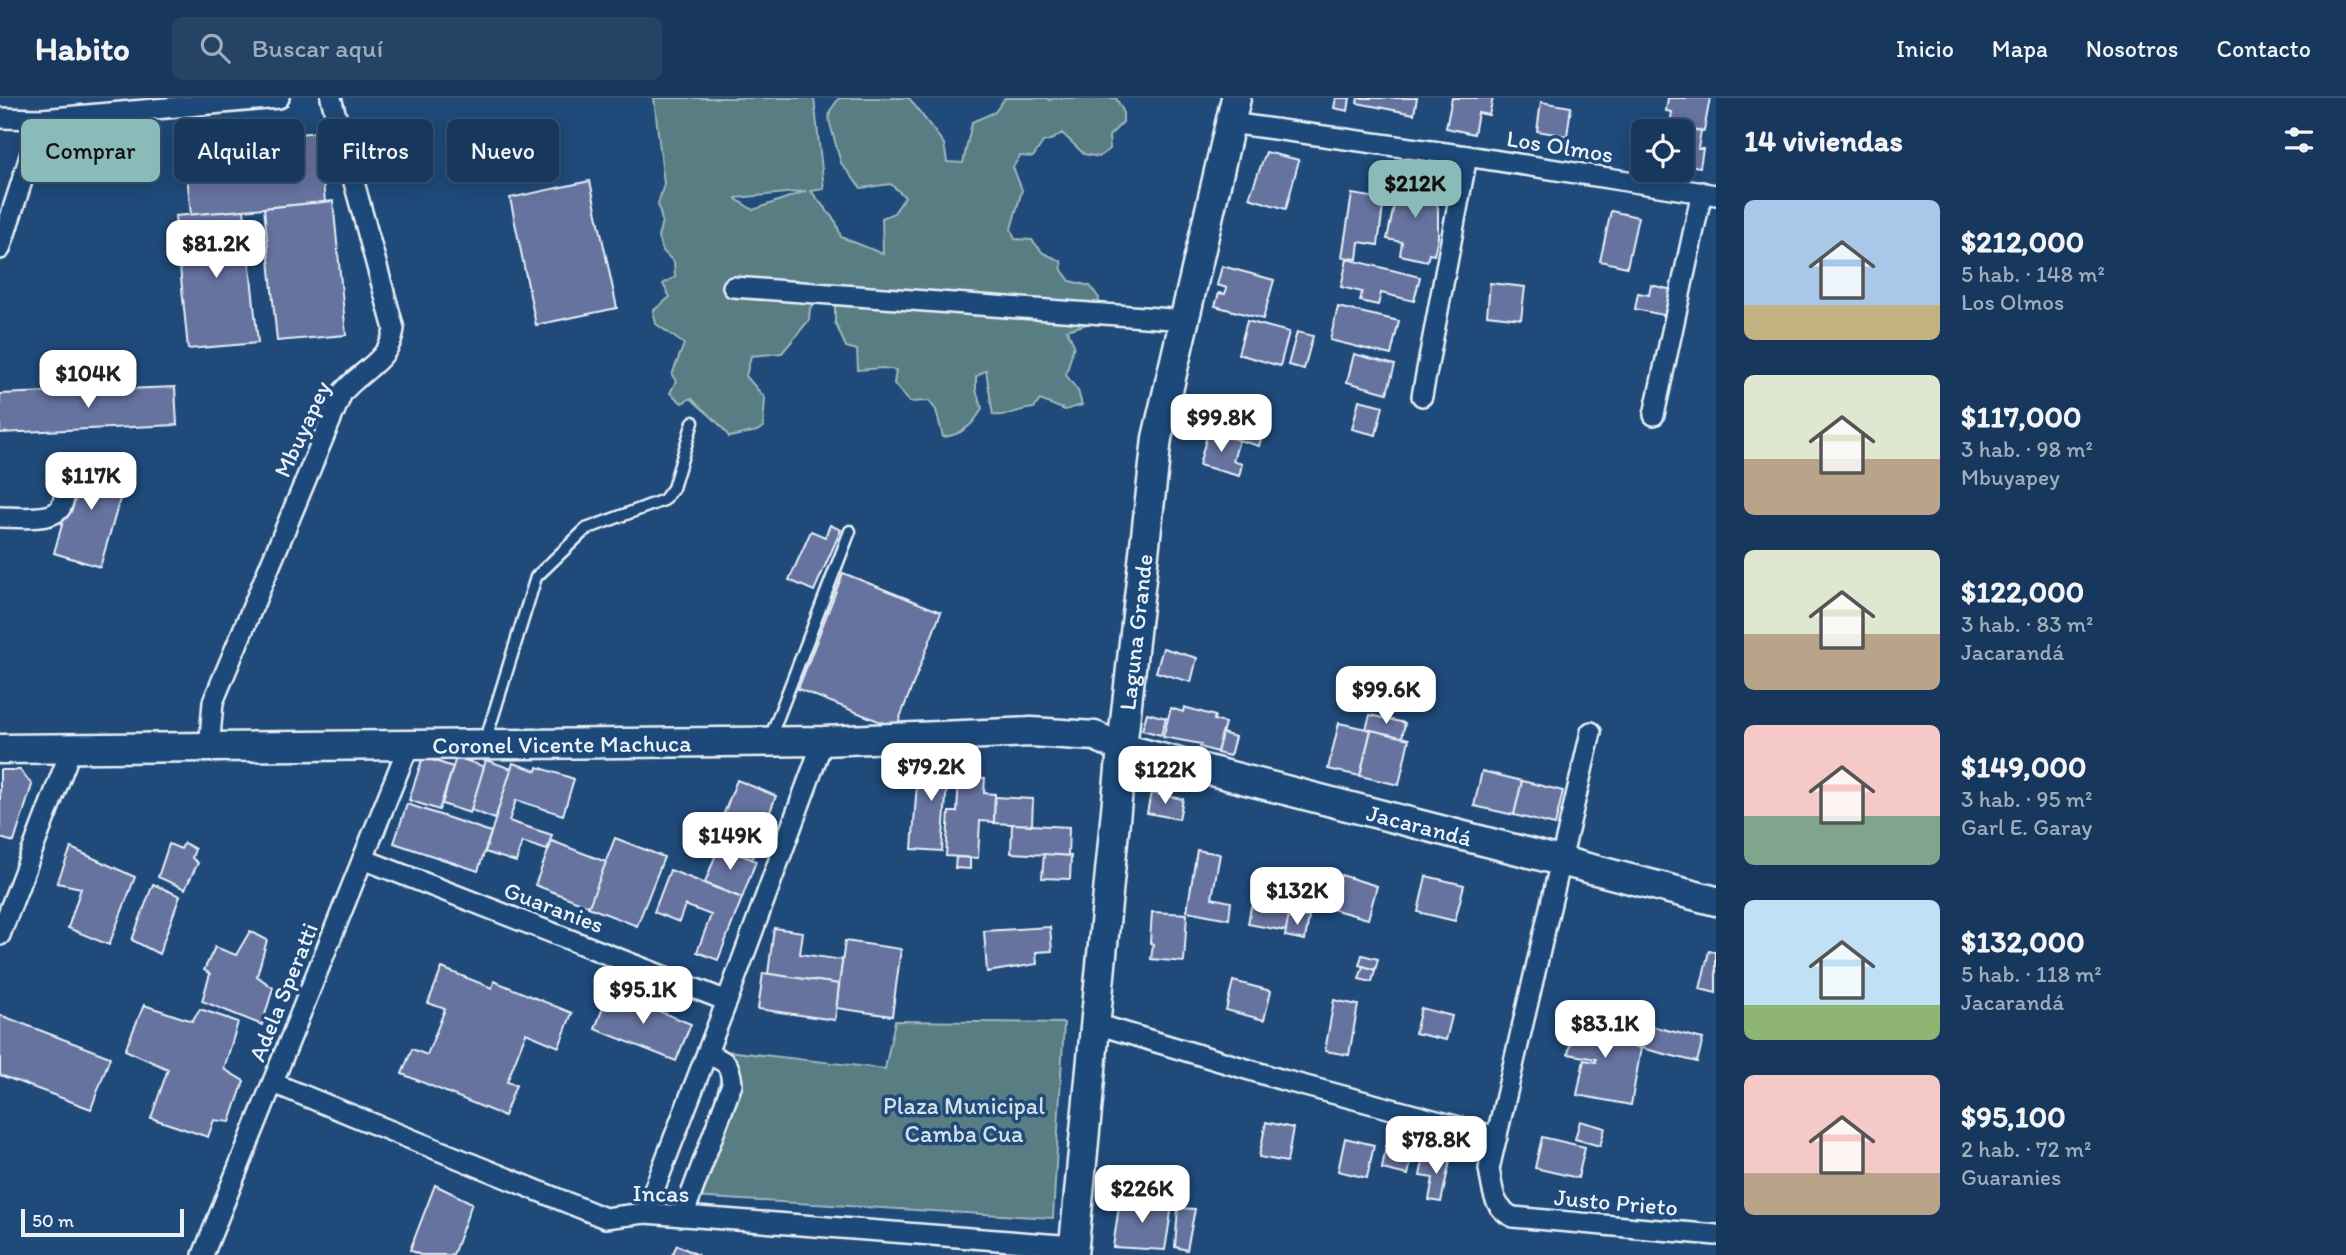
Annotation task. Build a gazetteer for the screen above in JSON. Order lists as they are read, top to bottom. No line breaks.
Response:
{"streets":{"street":["Los Olmos","Mbuyapey","Laguna Grande","Coronel Vicente Machuca","Jacarandá","Guaranies","Adela Speratti","Incas","Justo Prieto"]},"crossings":[["Los Olmos","Laguna Grande"],["Mbuyapey","Coronel Vicente Machuca"],["Laguna Grande","Coronel Vicente Machuca"],["Laguna Grande","Jacarandá"],["Laguna Grande","Incas"],["Coronel Vicente Machuca","Jacarandá"],["Coronel Vicente Machuca","Adela Speratti"],["Guaranies","Adela Speratti"],["Adela Speratti","Incas"]],"parks":["Plaza Municipal Camba Cua"],"scale_bar":"50 m","page":{"header":"Habito","search":"Buscar aquí","nav":["Inicio","Mapa","Nosotros","Contacto"],"heading":"14 viviendas","chip":["Comprar","Alquilar","Filtros","Nuevo"],"price":["$212K","$81.2K","$104K","$99.8K","$117K","$99.6K","$79.2K","$122K","$149K","$132K","$95.1K","$83.1K","$78.8K","$226K"],"list":[{"name":"$212,000","note":"5 hab. · 148 m² · Los Olmos"},{"name":"$117,000","note":"3 hab. · 98 m² · Mbuyapey"},{"name":"$122,000","note":"3 hab. · 83 m² · Jacarandá"},{"name":"$149,000","note":"3 hab. · 95 m² · Garl E. Garay"},{"name":"$132,000","note":"5 hab. · 118 m² · Jacarandá"},{"name":"$95,100","note":"2 hab. · 72 m² · Guaranies"}],"scale":"50 m"}}
